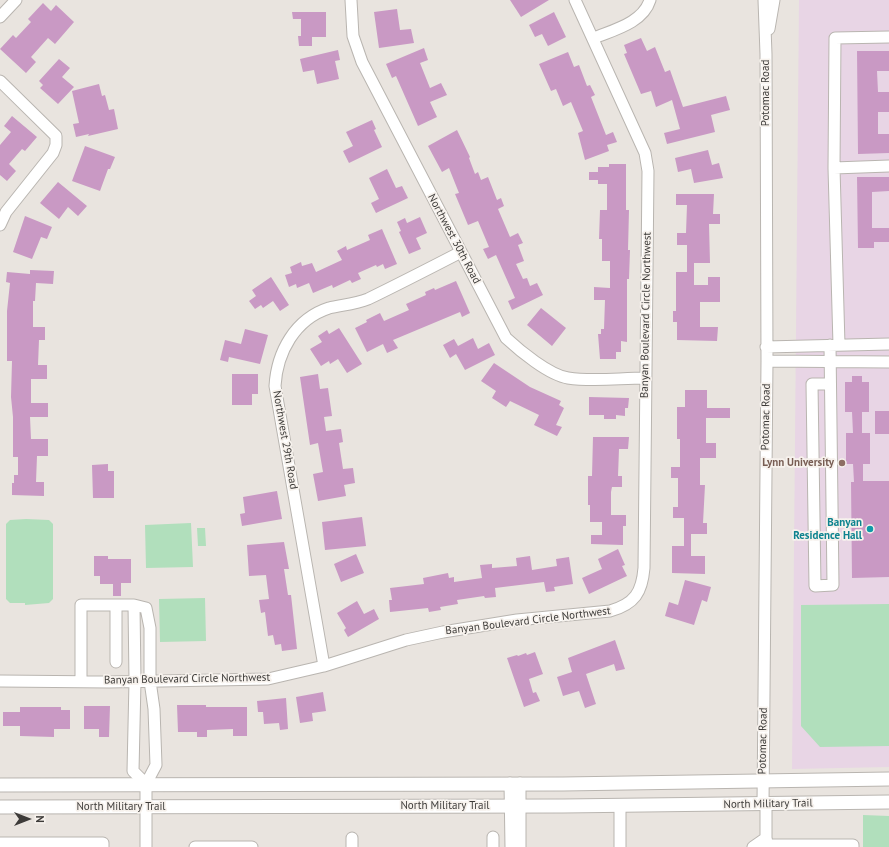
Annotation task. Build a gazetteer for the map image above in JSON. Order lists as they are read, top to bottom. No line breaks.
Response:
{"streets":{"main road":["North Military Trail"],"street":["Potomac Road","Northwest 30th Road","Banyan Boulevard Circle Northwest","Northwest 29th Road"]},"crossings":[["Potomac Road","North Military Trail"],["Northwest 30th Road","Banyan Boulevard Circle Northwest"],["Northwest 30th Road","Northwest 29th Road"],["Banyan Boulevard Circle Northwest","Northwest 29th Road"]],"places":["Lynn University","Banyan Residence Hall"],"north":"right"}
